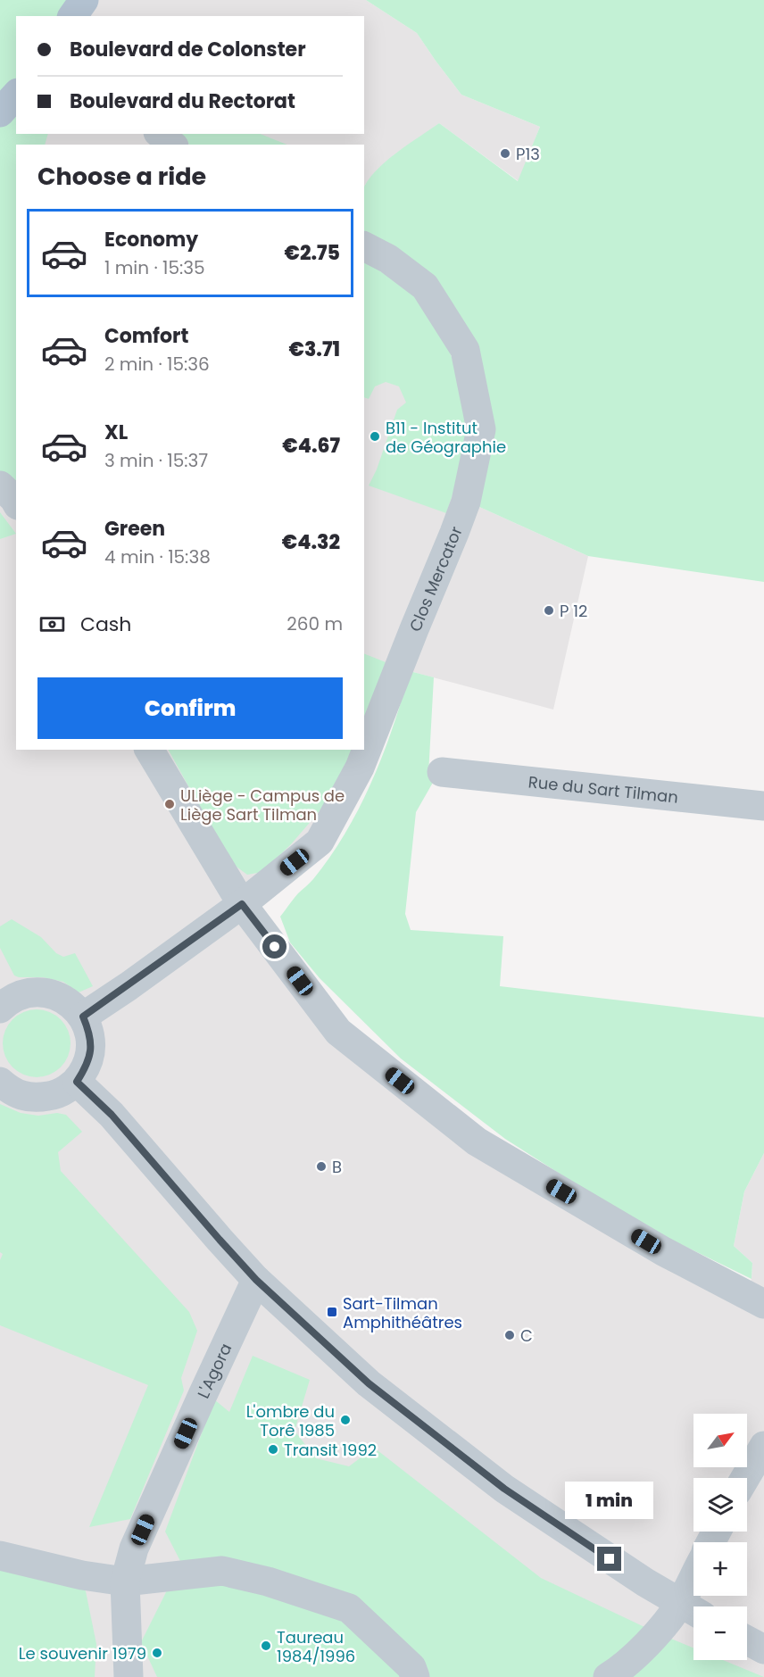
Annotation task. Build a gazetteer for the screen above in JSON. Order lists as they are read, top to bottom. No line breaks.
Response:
{"streets":{"street":["Clos Mercator","Rue du Sart Tilman","L'Agora"]},"places":{"other":["P13","B11 - Institut de Géographie","P 12","ULiège - Campus de Liège Sart Tilman","B","C","L'ombre du Torê 1985","Transit 1992","Taureau 1984/1996","Le souvenir 1979"],"transit":["Sart-Tilman Amphithéâtres"]},"north":"top right","page":{"banner":["Boulevard de Colonster","Boulevard du Rectorat"],"heading":"Choose a ride","list":[{"name":"Economy","note":"1 min · 15:35","value":"€2.75"},{"name":"Comfort","note":"2 min · 15:36","value":"€3.71"},{"name":"XL","note":"3 min · 15:37","value":"€4.67"},{"name":"Green","note":"4 min · 15:38","value":"€4.32"}],"pay":["Cash","260 m"],"buttons":"Confirm","map_buttons":["+","−"],"bubble":"1 min"}}
